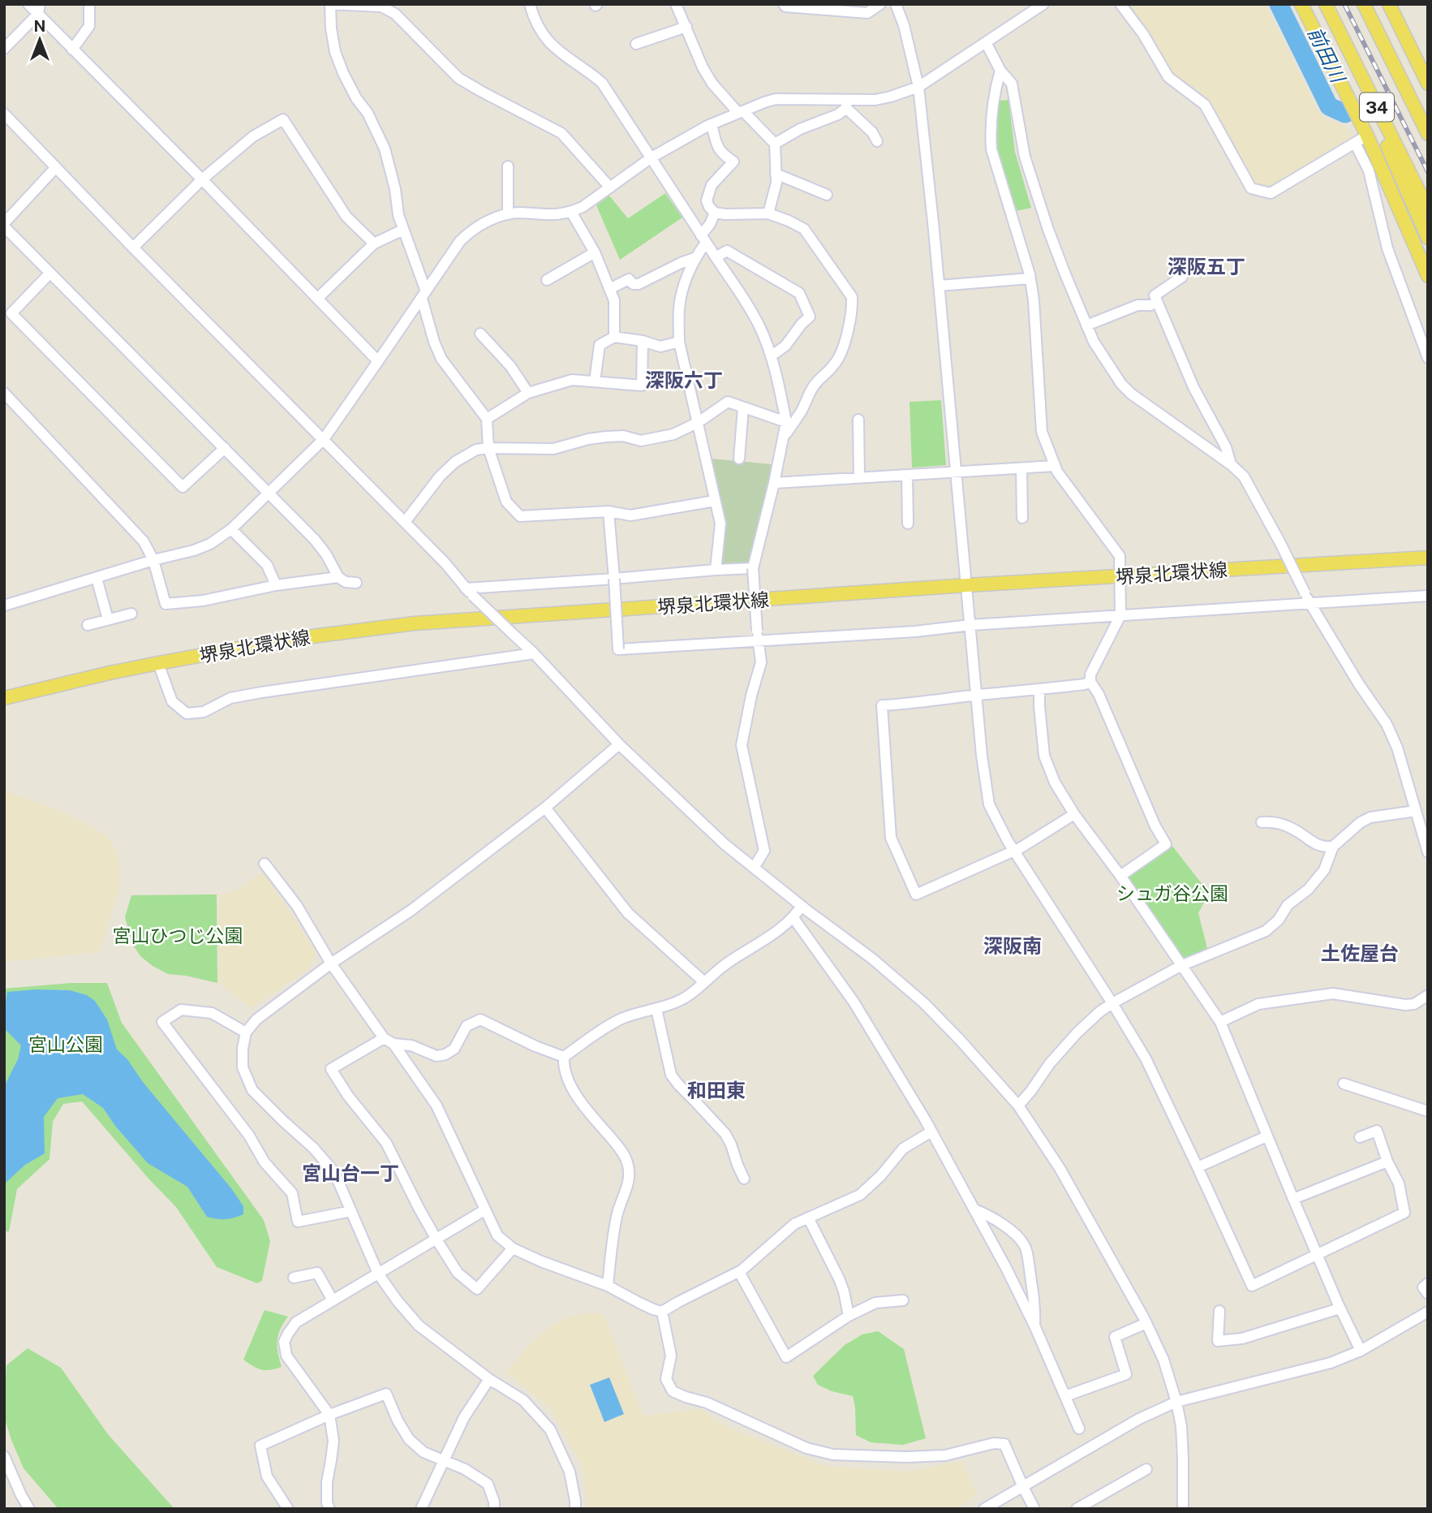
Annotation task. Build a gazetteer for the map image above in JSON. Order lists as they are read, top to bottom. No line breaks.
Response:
{"streets":{"main road":["34","堺泉北環状線"]},"districts":["深阪五丁","深阪六丁","深阪南","土佐屋台","和田東","宮山台一丁"],"water":["前田川"],"parks":["シュガ谷公園","宮山ひつじ公園","宮山公園"],"north":"top"}
